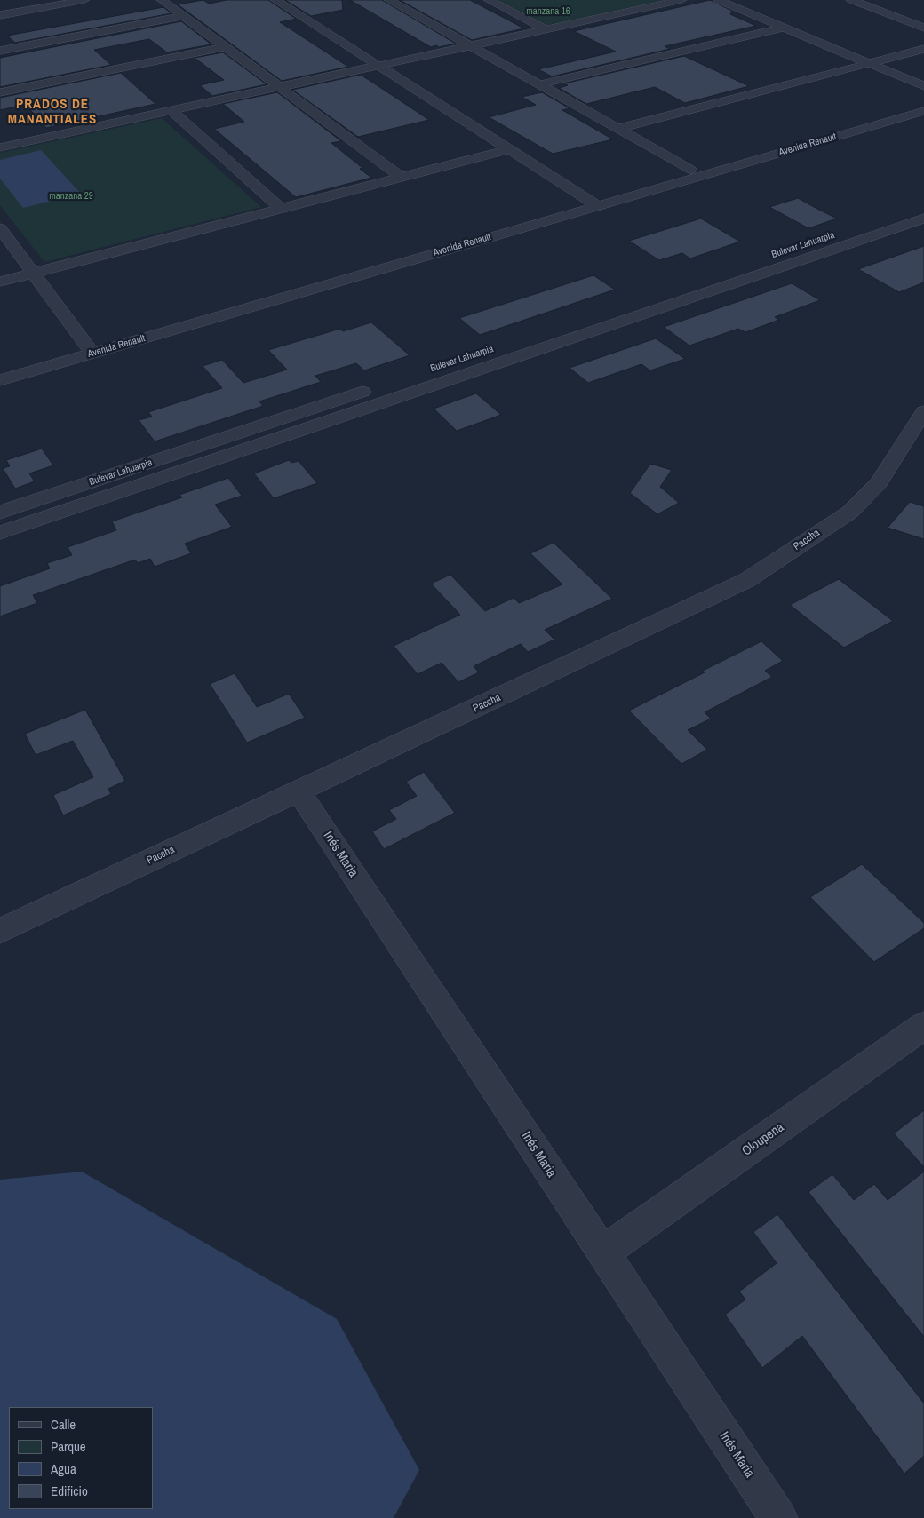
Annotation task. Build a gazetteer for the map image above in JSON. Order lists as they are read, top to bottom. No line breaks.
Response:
{"streets":{"street":["Avenida Renault","Bulevar Lahuarpia","Paccha","Inés Maria","Oloupena"]},"crossings":[["Paccha","Inés Maria"],["Inés Maria","Oloupena"]],"districts":["PRADOS DE MANANTIALES"],"parks":["manzana 16","manzana 29"],"legend":["Calle","Parque","Agua","Edificio"]}
